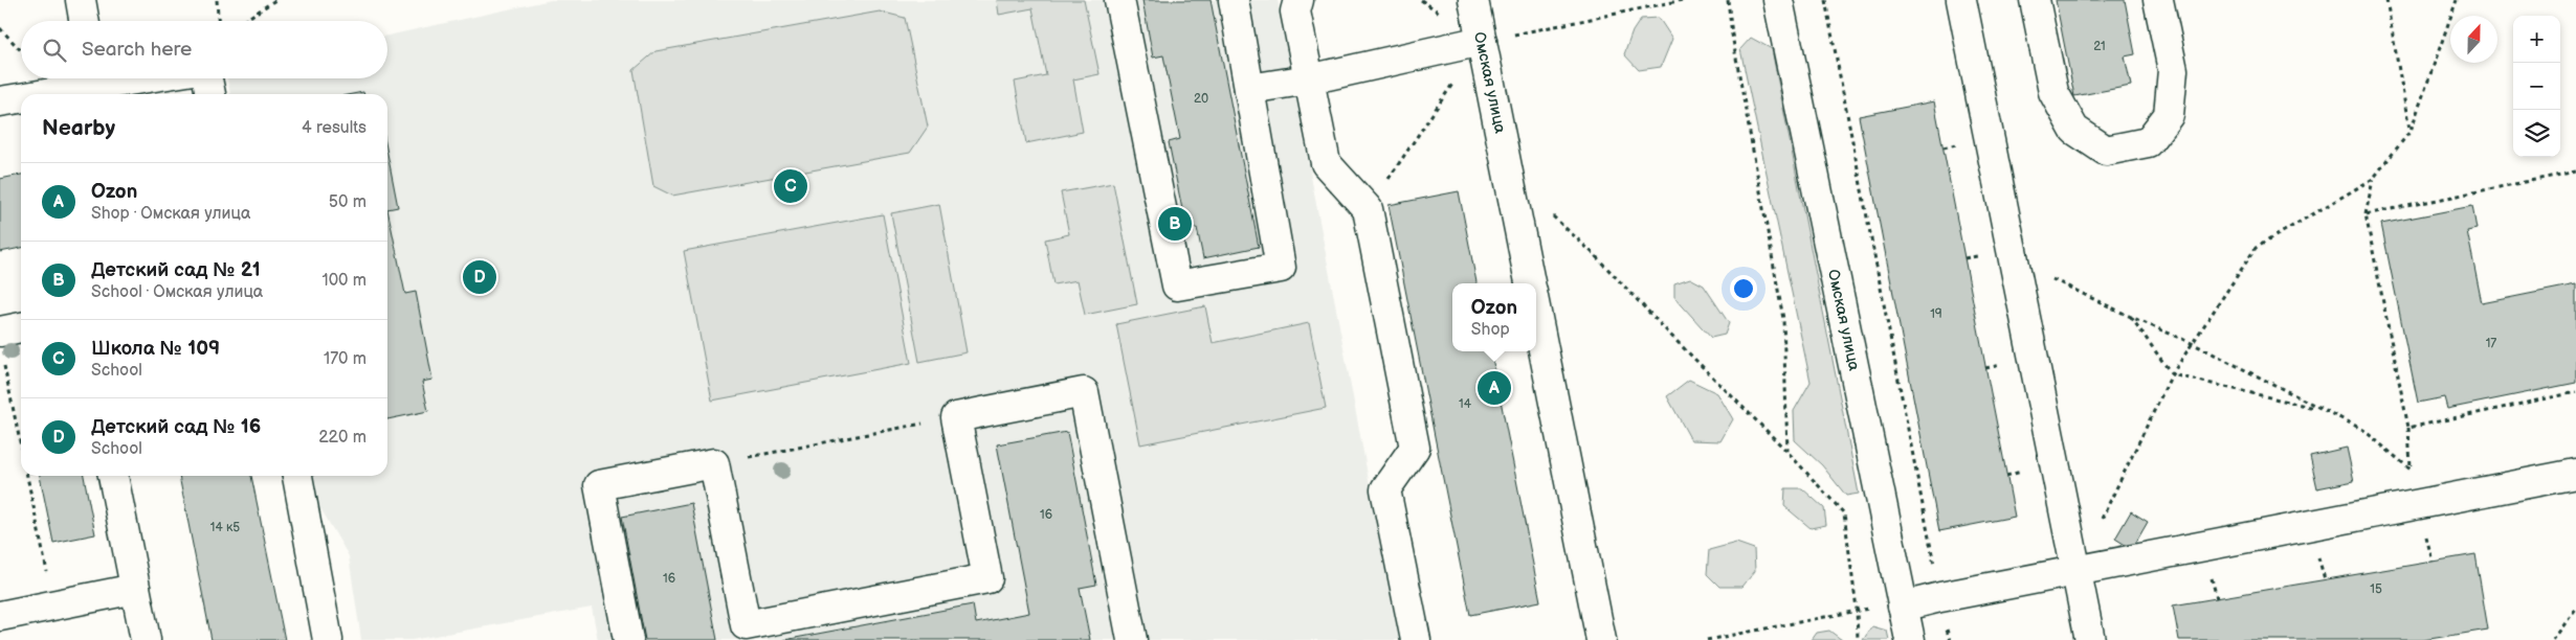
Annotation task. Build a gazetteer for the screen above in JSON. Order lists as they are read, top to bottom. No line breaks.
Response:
{"streets":{"street":["Омская улица"]},"house_numbers":["21","20","19","17","14","16","14 к5","16","15"],"north":"top","page":{"map_buttons":["+","−"],"search":"Search here","heading":["Nearby","4 results"],"list":[{"mark":"A","name":"Ozon","note":"Shop · Омская улица","value":"50 m"},{"mark":"B","name":"Детский сад № 21","note":"School · Омская улица","value":"100 m"},{"mark":"C","name":"Школа № 109","note":"School","value":"170 m"},{"mark":"D","name":"Детский сад № 16","note":"School","value":"220 m"}],"pins":["C","B","D","A"],"popup":["Ozon","Shop"]}}
